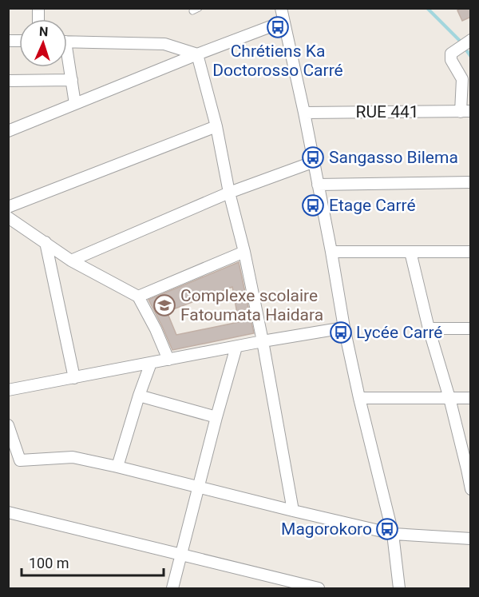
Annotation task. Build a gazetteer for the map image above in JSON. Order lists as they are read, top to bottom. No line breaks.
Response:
{"streets":{"street":["RUE 441"]},"places":{"bus stop":["Chrétiens Ka Doctorosso Carré","Sangasso Bilema","Etage Carré","Lycée Carré","Magorokoro"],"school or university":["Complexe scolaire Fatoumata Haidara"]},"scale_bar":"100 m","north":"top"}
